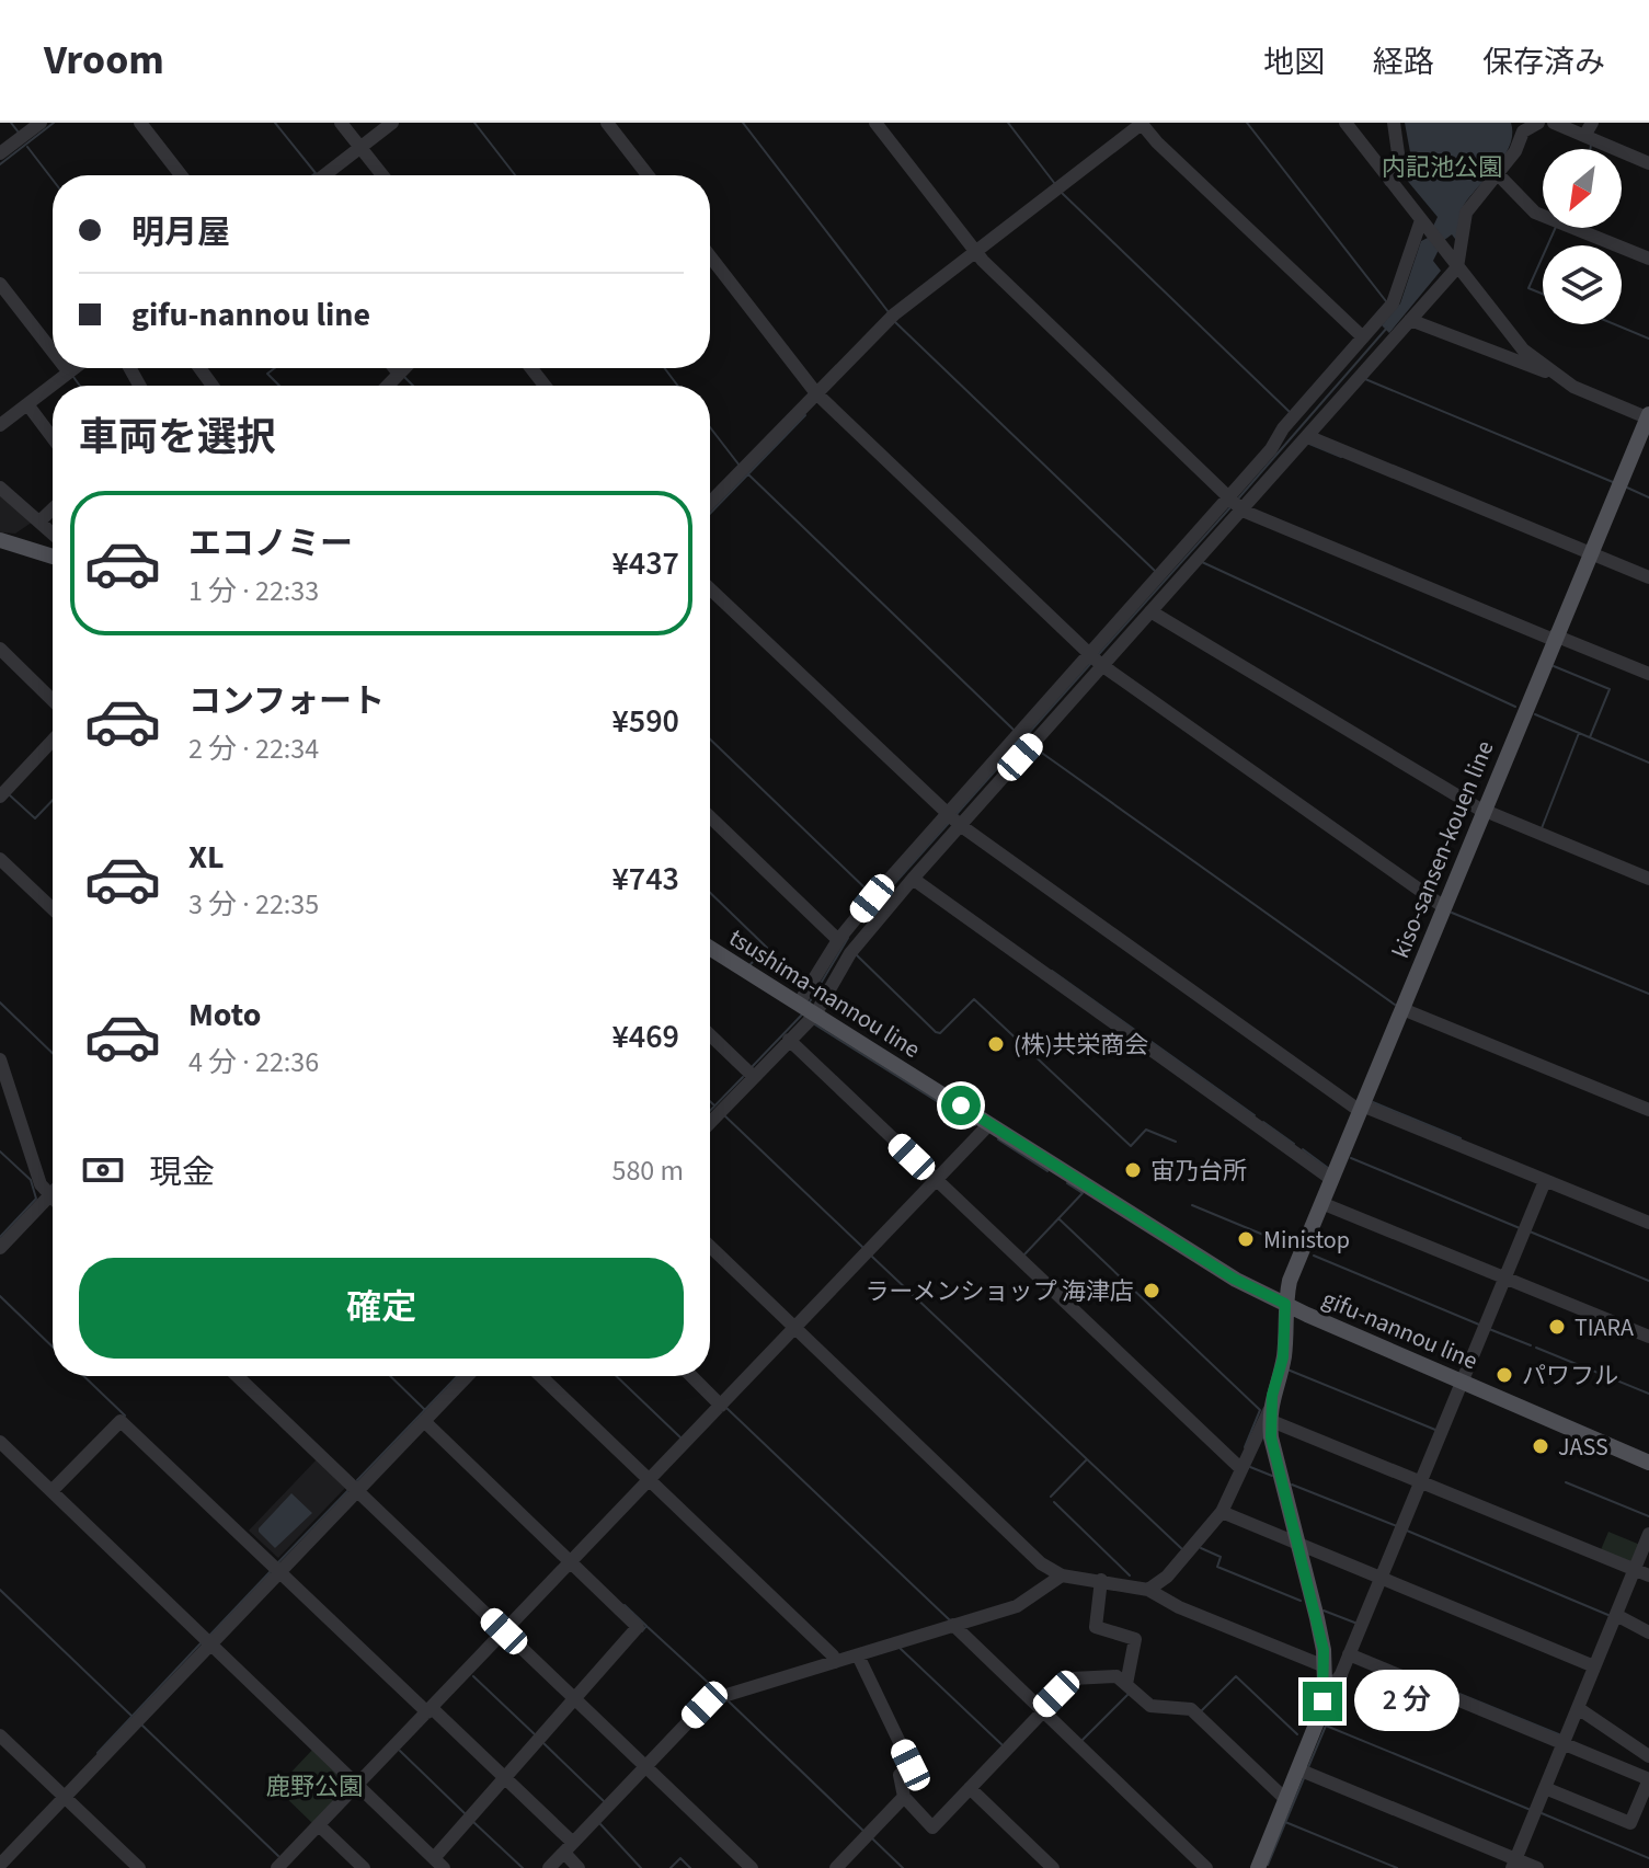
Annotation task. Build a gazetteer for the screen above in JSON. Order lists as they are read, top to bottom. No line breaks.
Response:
{"streets":{"main road":["kiso-sansen-kouen line","tsushima-nannou line","gifu-nannou line"]},"crossings":[["kiso-sansen-kouen line","tsushima-nannou line"],["kiso-sansen-kouen line","gifu-nannou line"],["tsushima-nannou line","gifu-nannou line"]],"parks":["内記池公園","鹿野公園"],"places":["(株)共栄商会","宙乃台所","Ministop","ラーメンショップ 海津店","TIARA","パワフル","JASS"],"north":"bottom left","page":{"header":"Vroom","nav":["地図","経路","保存済み"],"banner":["明月屋","gifu-nannou line"],"heading":"車両を選択","list":[{"name":"エコノミー","note":"1 分 · 22:33","value":"¥437"},{"name":"コンフォート","note":"2 分 · 22:34","value":"¥590"},{"name":"XL","note":"3 分 · 22:35","value":"¥743"},{"name":"Moto","note":"4 分 · 22:36","value":"¥469"}],"pay":["現金","580 m"],"buttons":"確定","bubble":"2 分"}}
